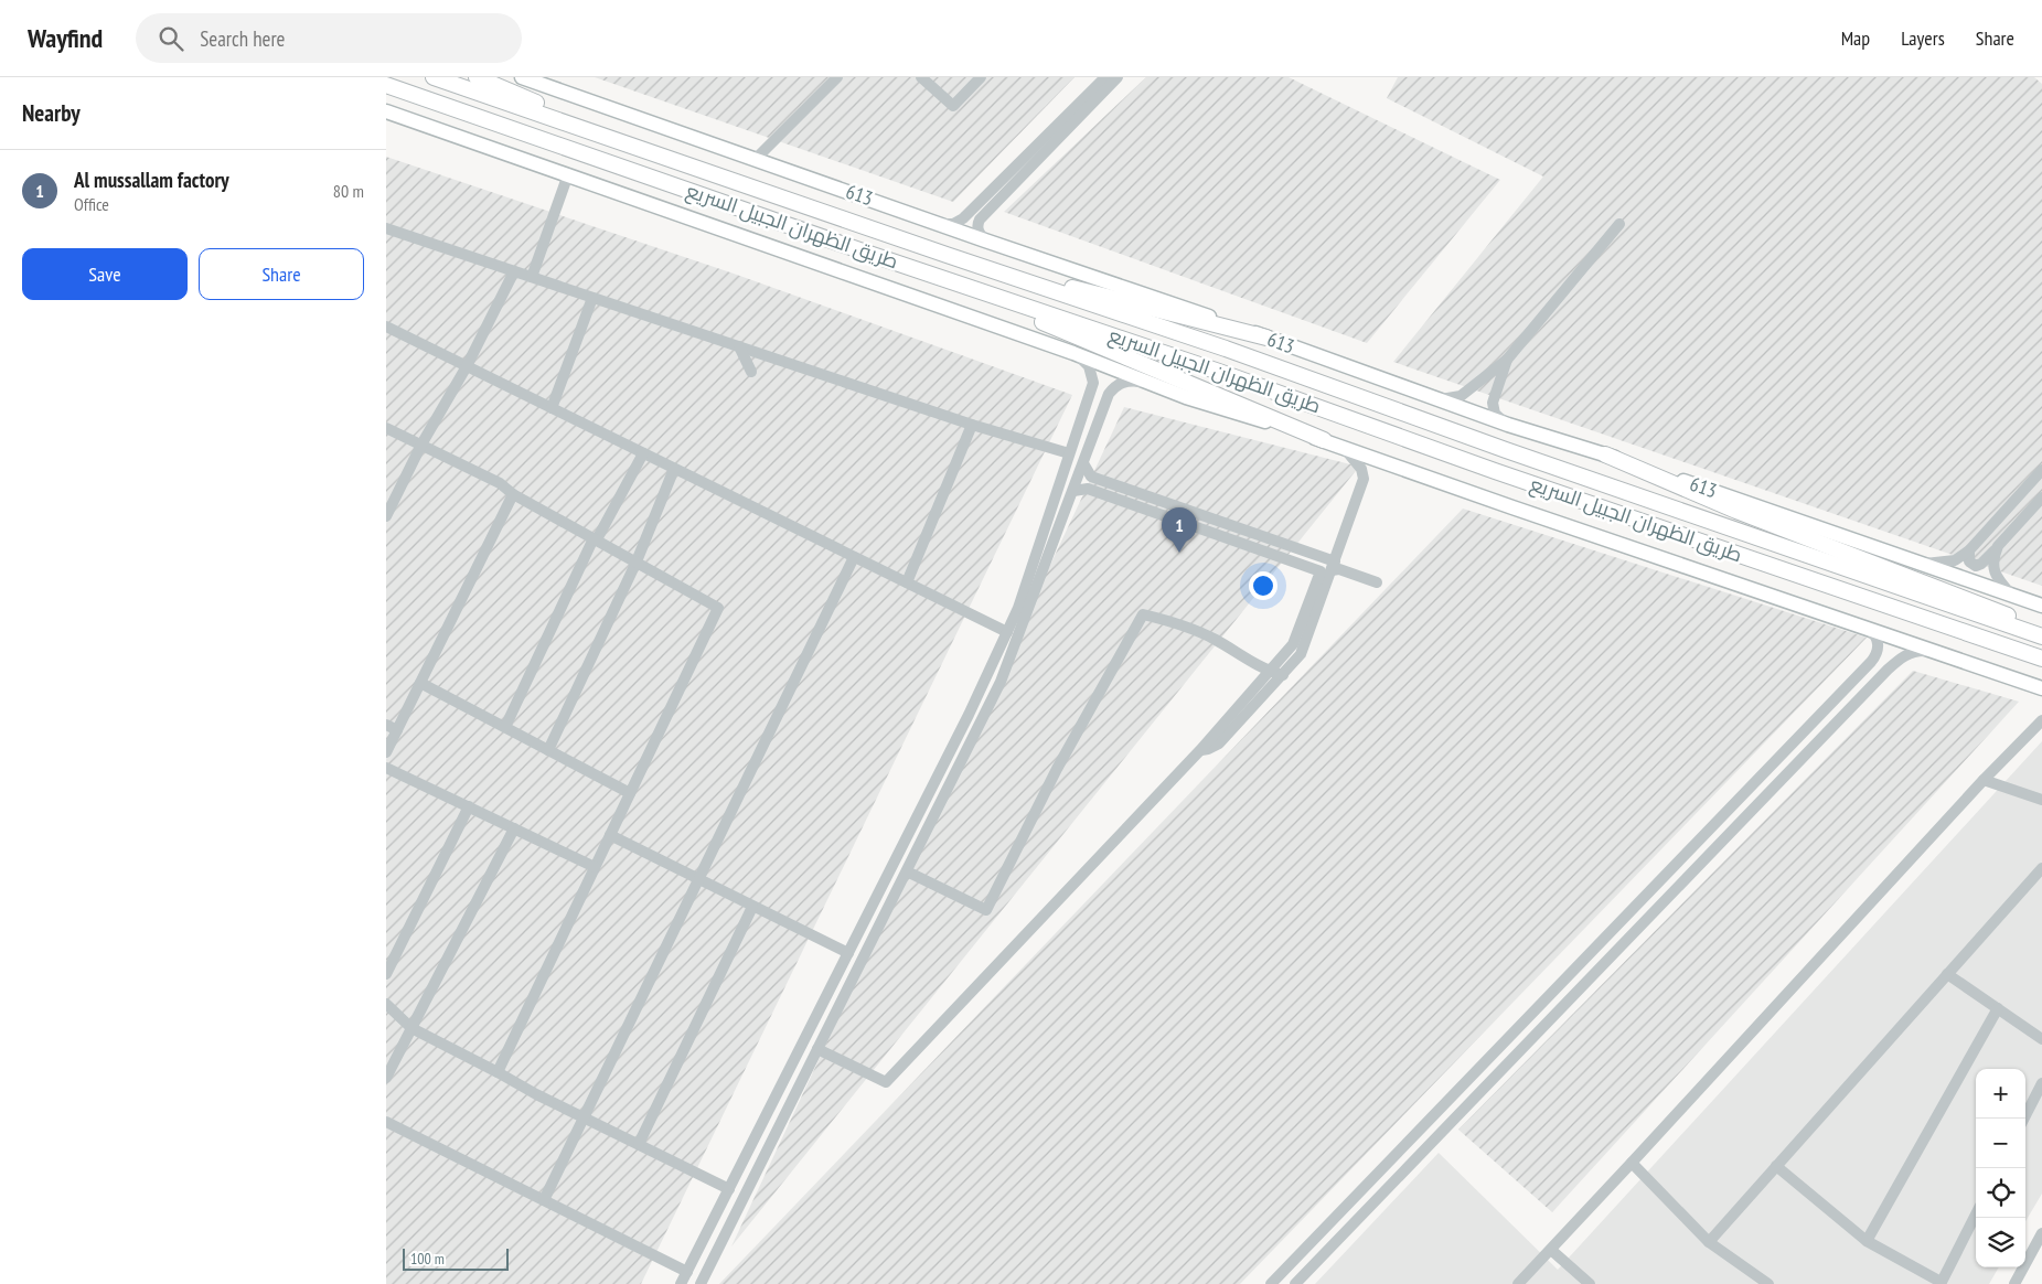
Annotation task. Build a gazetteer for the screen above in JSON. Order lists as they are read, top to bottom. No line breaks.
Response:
{"streets":{"highway":["613","طريق الظهران الجبيل السريع"]},"scale_bar":"100 m","page":{"header":"Wayfind","search":"Search here","nav":["Map","Layers","Share"],"heading":"Nearby","list":[{"mark":"1","name":"Al mussallam factory","note":"Office","value":"80 m"}],"buttons":["Save","Share"],"pins":"1","map_buttons":["+","−"],"scale":"100 m"}}
